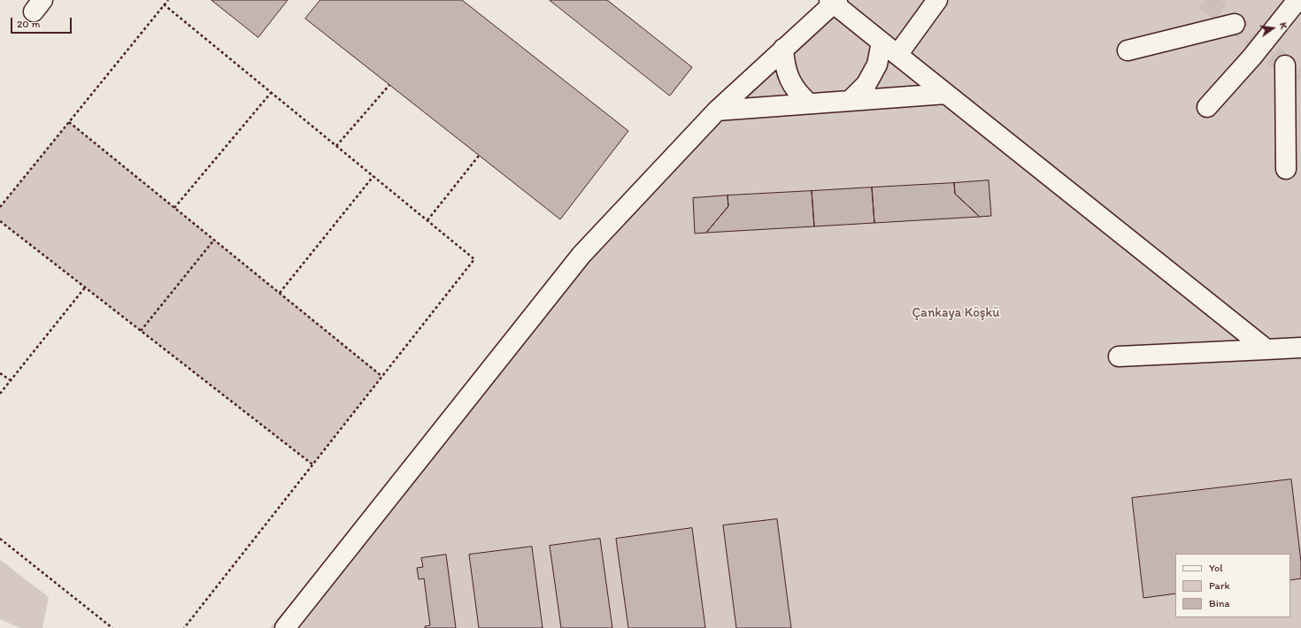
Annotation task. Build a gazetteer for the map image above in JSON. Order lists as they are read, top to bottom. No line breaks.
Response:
{"parks":["Çankaya Köşkü"],"legend":["Yol","Park","Bina"],"scale_bar":"20 m","north":"right"}
